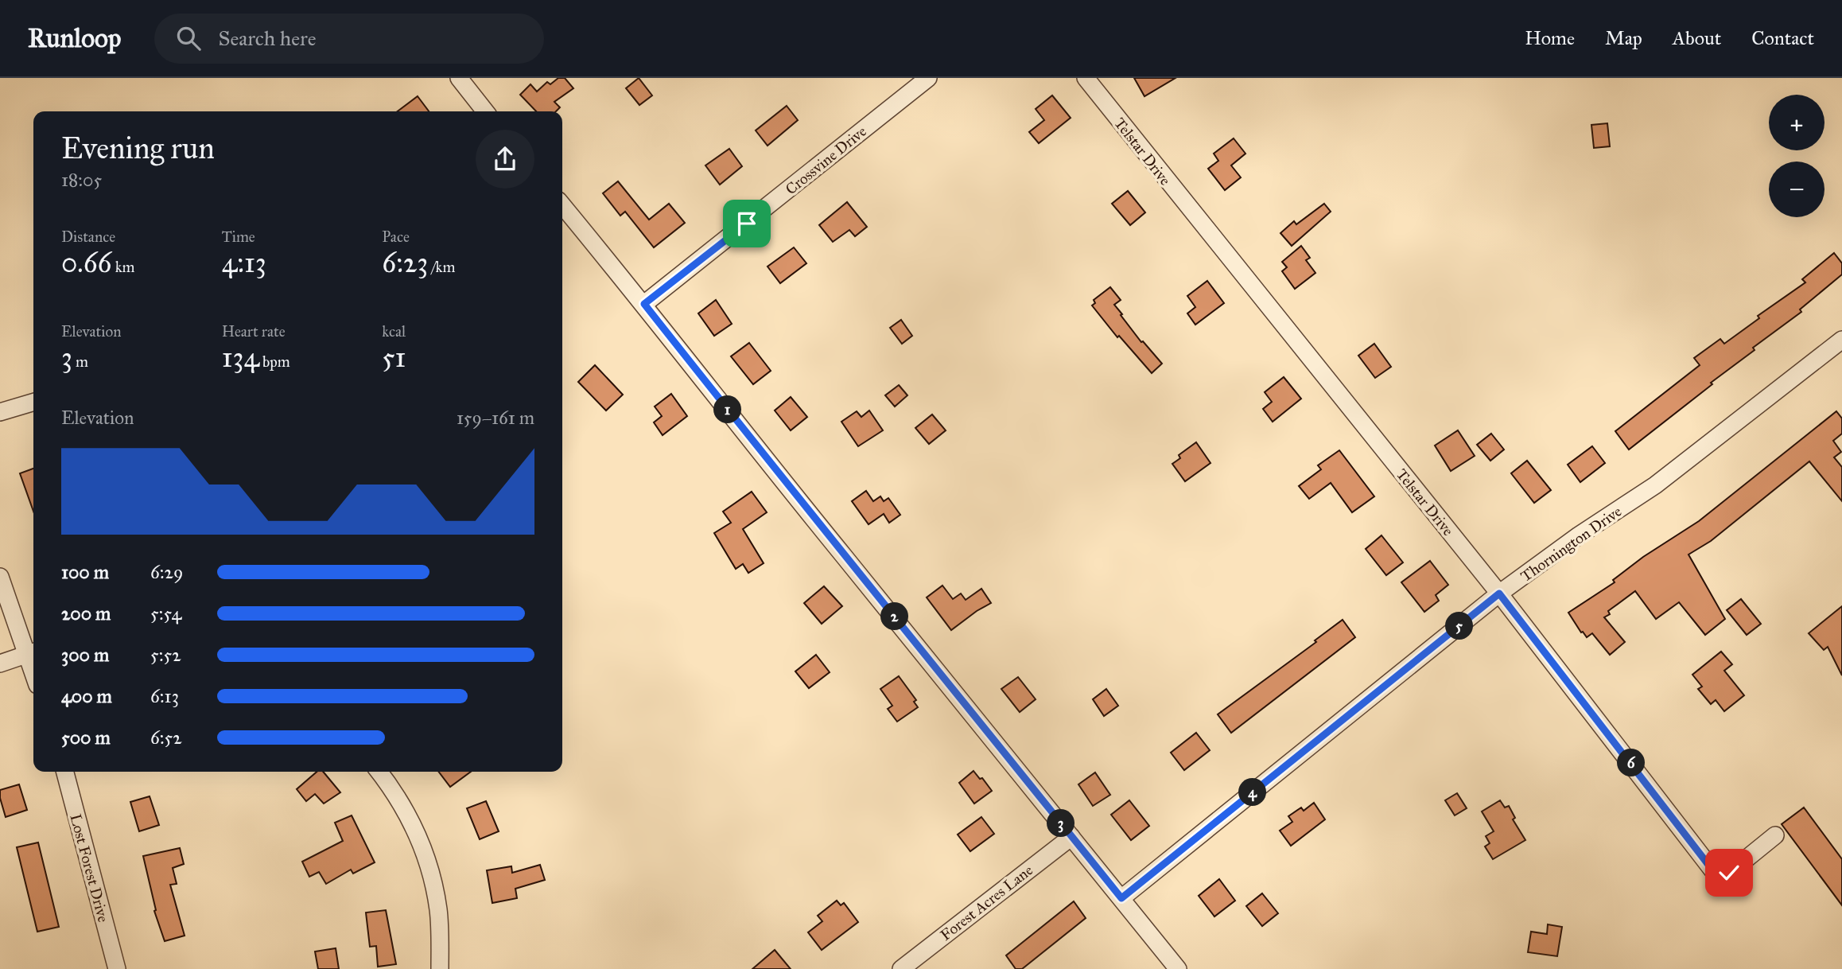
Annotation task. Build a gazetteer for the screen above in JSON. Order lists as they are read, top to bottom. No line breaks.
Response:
{"streets":{"street":["Telstar Drive","Crossvine Drive","Thornington Drive","Lost Forest Drive","Forest Acres Lane"]},"crossings":[["Telstar Drive","Thornington Drive"]],"page":{"header":"Runloop","search":"Search here","nav":["Home","Map","About","Contact"],"map_buttons":["+","−"],"heading":["Evening run","18:05"],"stats":[["Distance","0.66 km"],["Time","4:13"],["Pace","6:23 /km"],["Elevation","3 m"],["Heart rate","134 bpm"],["kcal","51"]],"pins":["1","2","5","6","4","3"],"chart":["Elevation","159–161 m"],"list":[{"name":"100 m","note":"6:29"},{"name":"200 m","note":"5:54"},{"name":"300 m","note":"5:52"},{"name":"400 m","note":"6:13"},{"name":"500 m","note":"6:52"}]}}
